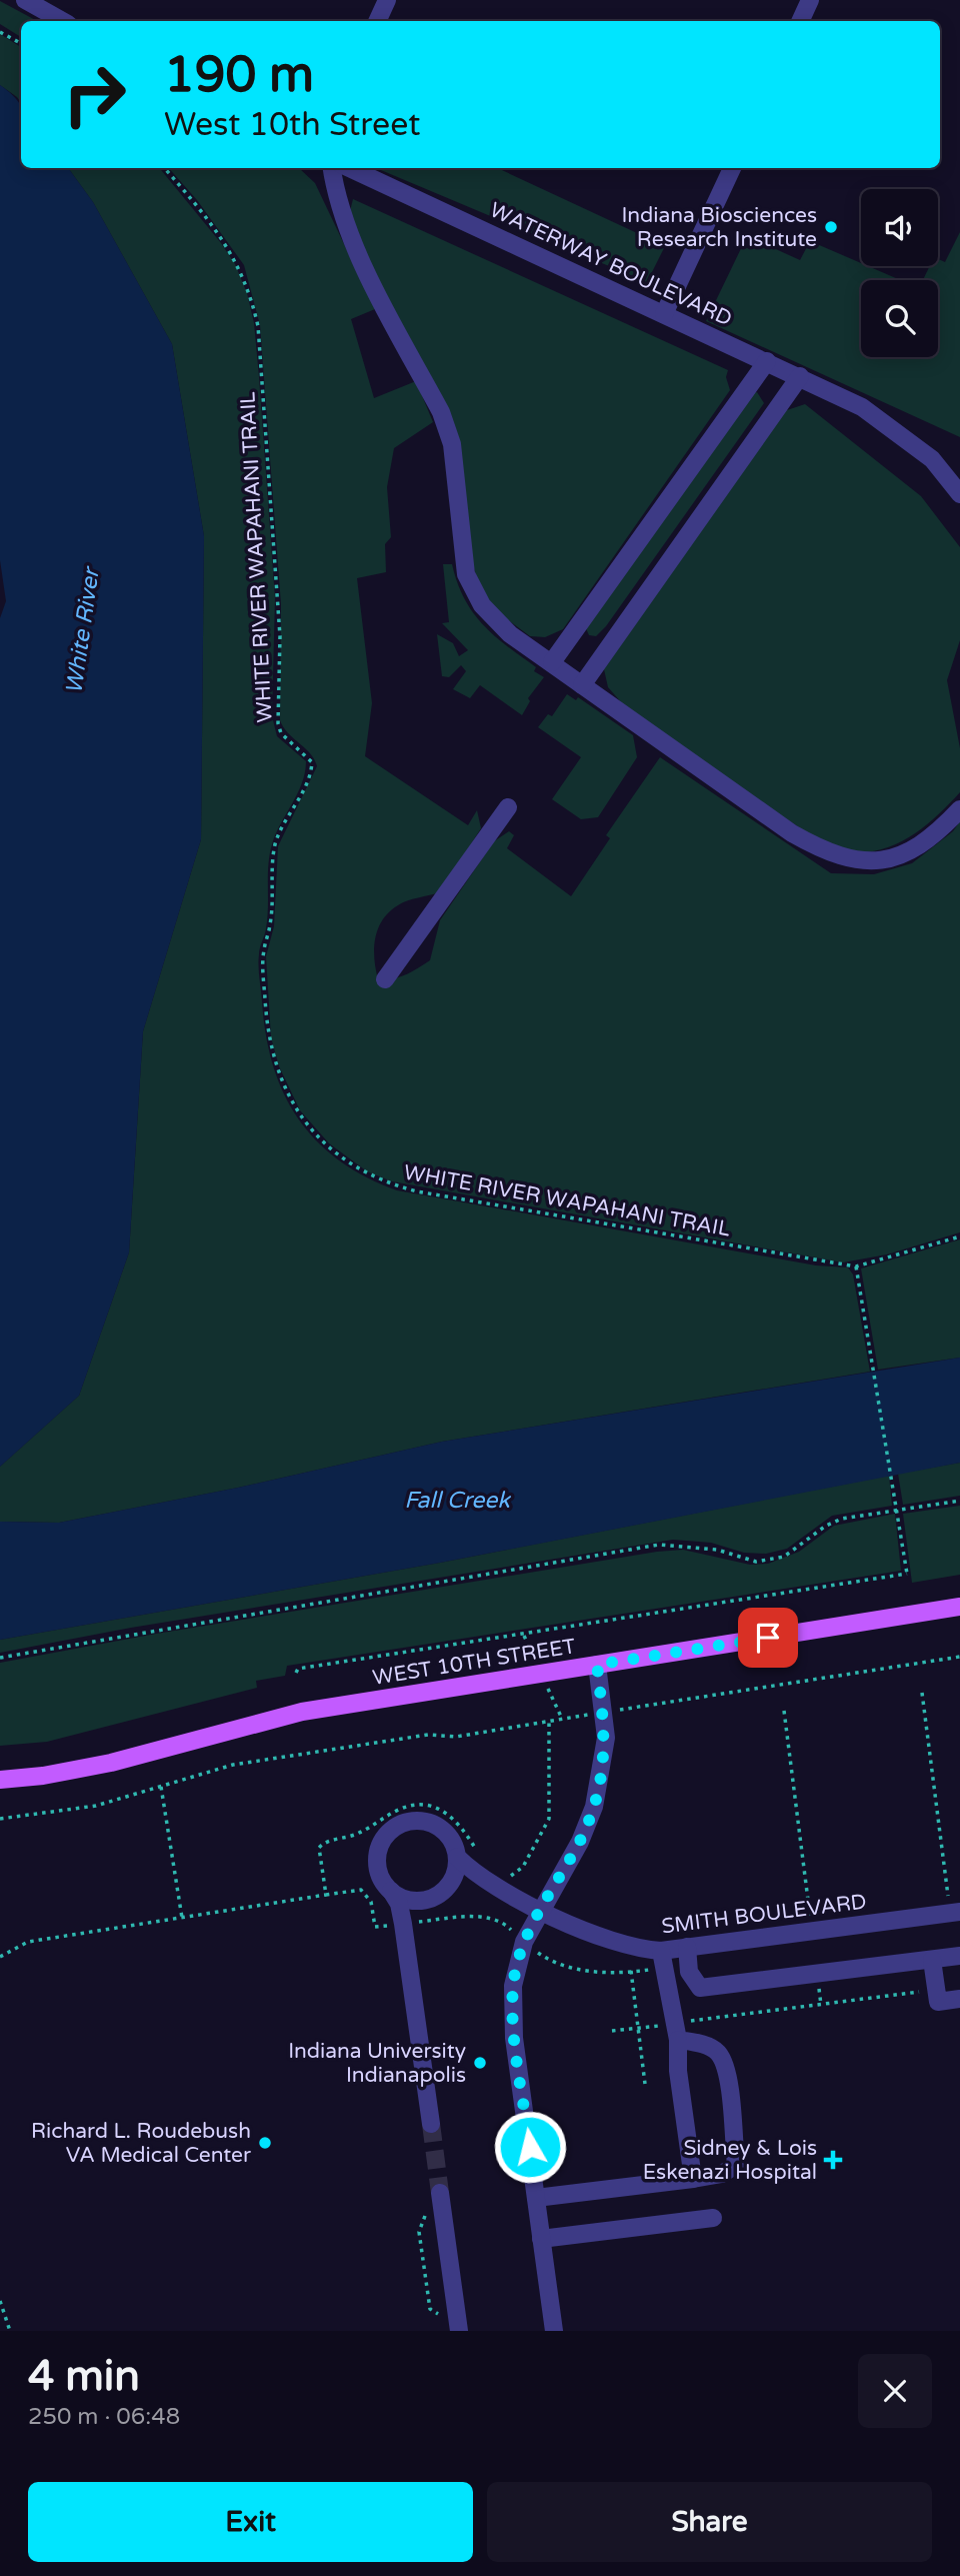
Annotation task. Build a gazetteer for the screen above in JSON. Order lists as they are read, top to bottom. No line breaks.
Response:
{"streets":{"main road":["WEST 10TH STREET"],"street":["WATERWAY BOULEVARD","SMITH BOULEVARD"],"path":["WHITE RIVER WAPAHANI TRAIL"]},"water":["White River","Fall Creek"],"places":{"other":["Indiana Biosciences Research Institute","Indiana University Indianapolis","Richard L. Roudebush VA Medical Center"],"health":["Sidney & Lois Eskenazi Hospital"]},"page":{"turn":["190 m","West 10th Street"],"heading":["4 min","250 m · 06:48"],"buttons":["Exit","Share"]}}
